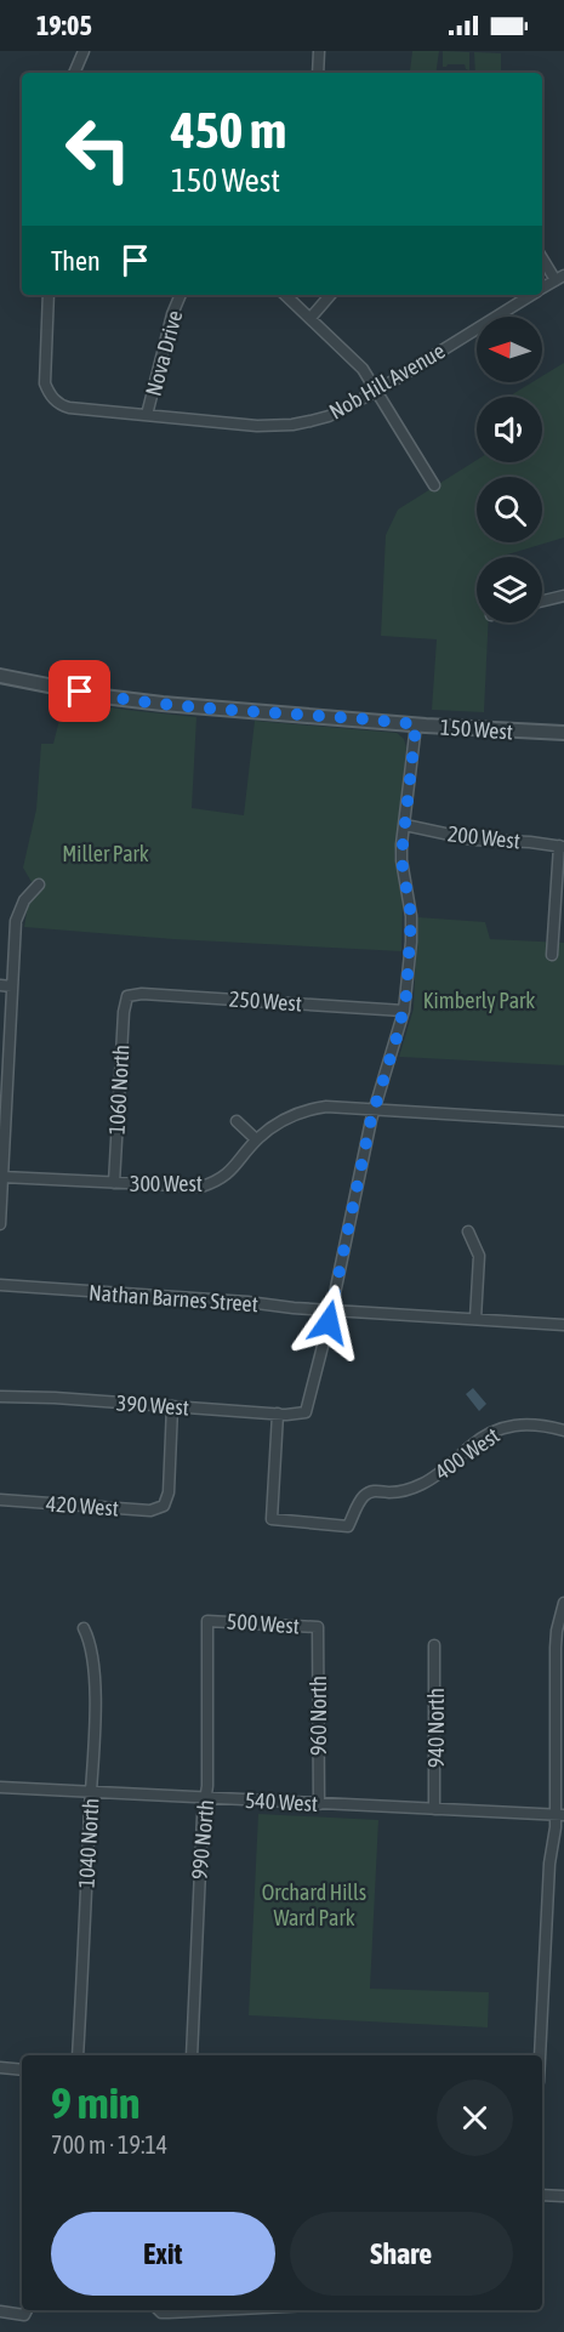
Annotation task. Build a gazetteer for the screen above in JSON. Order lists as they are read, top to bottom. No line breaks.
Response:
{"streets":{"street":["Nova Drive","Nob Hill Avenue","150 West","200 West","250 West","1060 North","300 West","Nathan Barnes Street","390 West","400 West","420 West","500 West","960 North","940 North","540 West","990 North","1040 North"]},"crossings":[["Nova Drive","Nob Hill Avenue"],["250 West","1060 North"],["1060 North","300 West"],["Nathan Barnes Street","390 West"],["390 West","400 West"],["390 West","420 West"],["500 West","960 North"],["500 West","990 North"],["960 North","540 West"],["940 North","540 West"],["540 West","990 North"],["540 West","1040 North"]],"parks":["Miller Park","Kimberly Park","Orchard Hills Ward Park"],"north":"left","page":{"status":"19:05","turn":["450 m","150 West"],"then":"Then","heading":["9 min","700 m · 19:14"],"buttons":["Exit","Share"]}}
